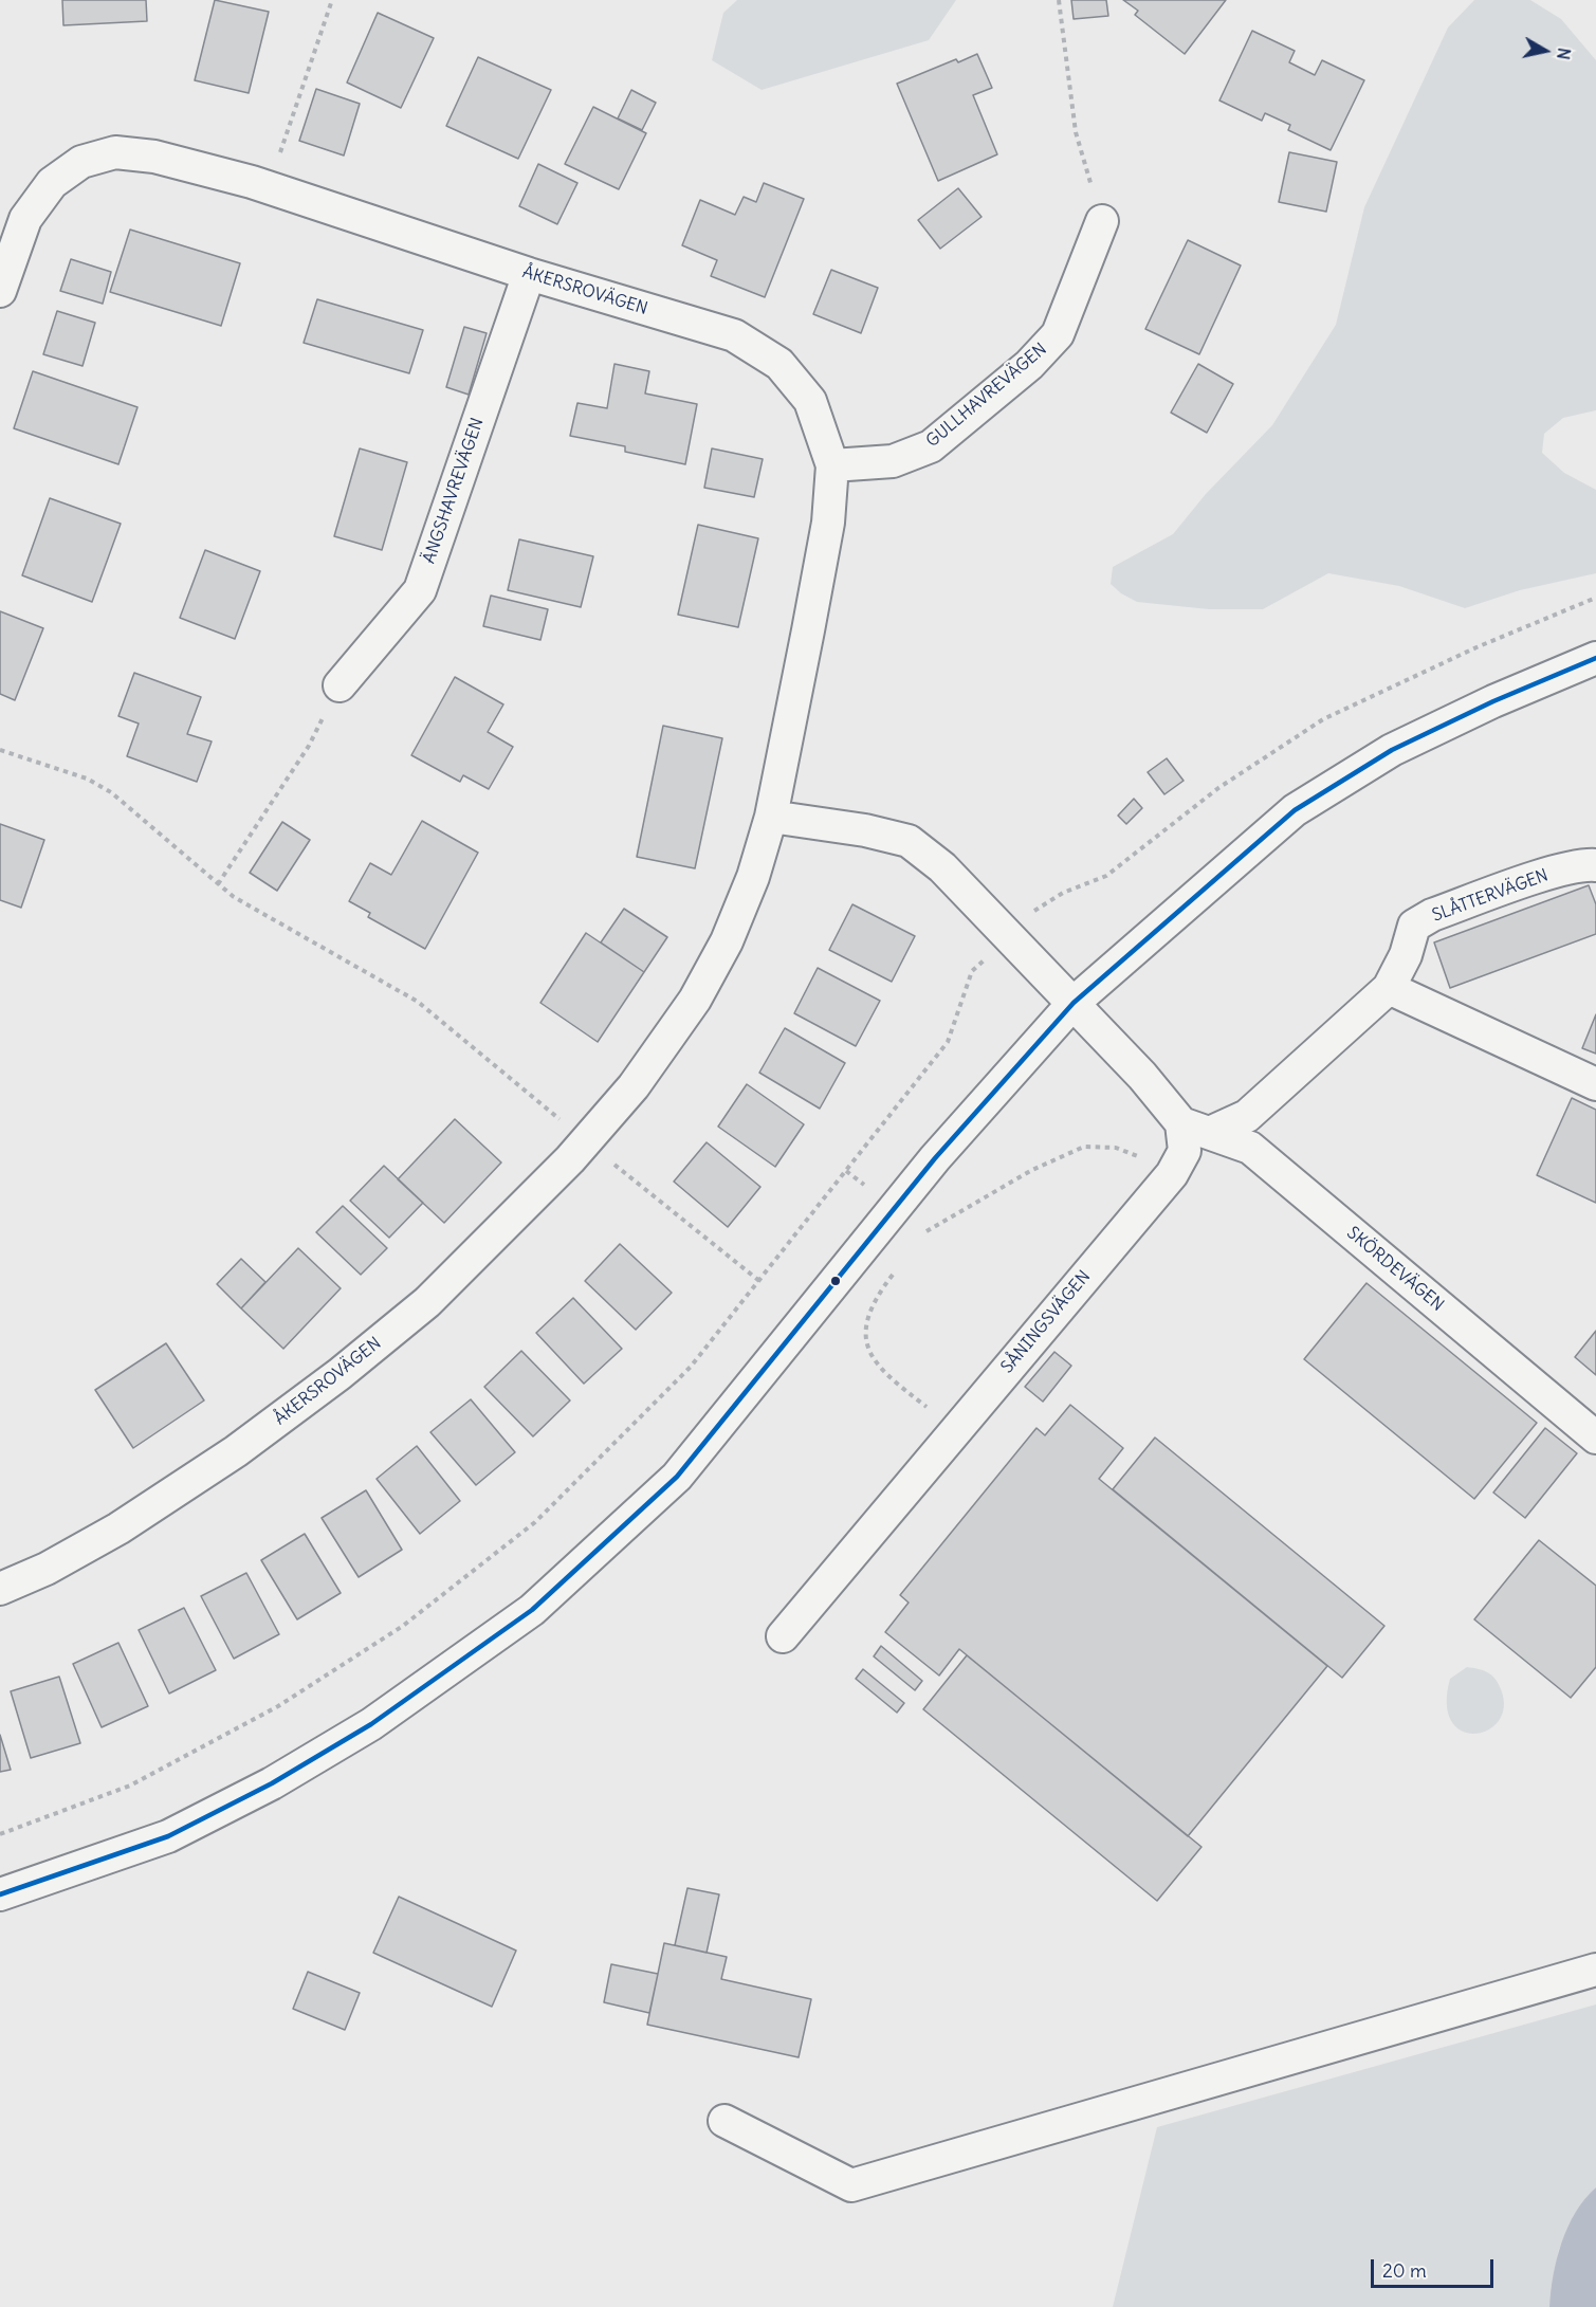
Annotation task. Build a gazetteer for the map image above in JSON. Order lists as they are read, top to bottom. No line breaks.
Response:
{"streets":{"street":["ÅKERSROVÄGEN","GULLHAVREVÄGEN","ÄNGSHAVREVÄGEN","SLÅTTERVÄGEN","SKÖRDEVÄGEN","SÅNINGSVÄGEN"]},"crossings":[["ÅKERSROVÄGEN","GULLHAVREVÄGEN"],["ÅKERSROVÄGEN","ÄNGSHAVREVÄGEN"],["SLÅTTERVÄGEN","SKÖRDEVÄGEN"],["SKÖRDEVÄGEN","SÅNINGSVÄGEN"]],"scale_bar":"20 m","north":"right"}
